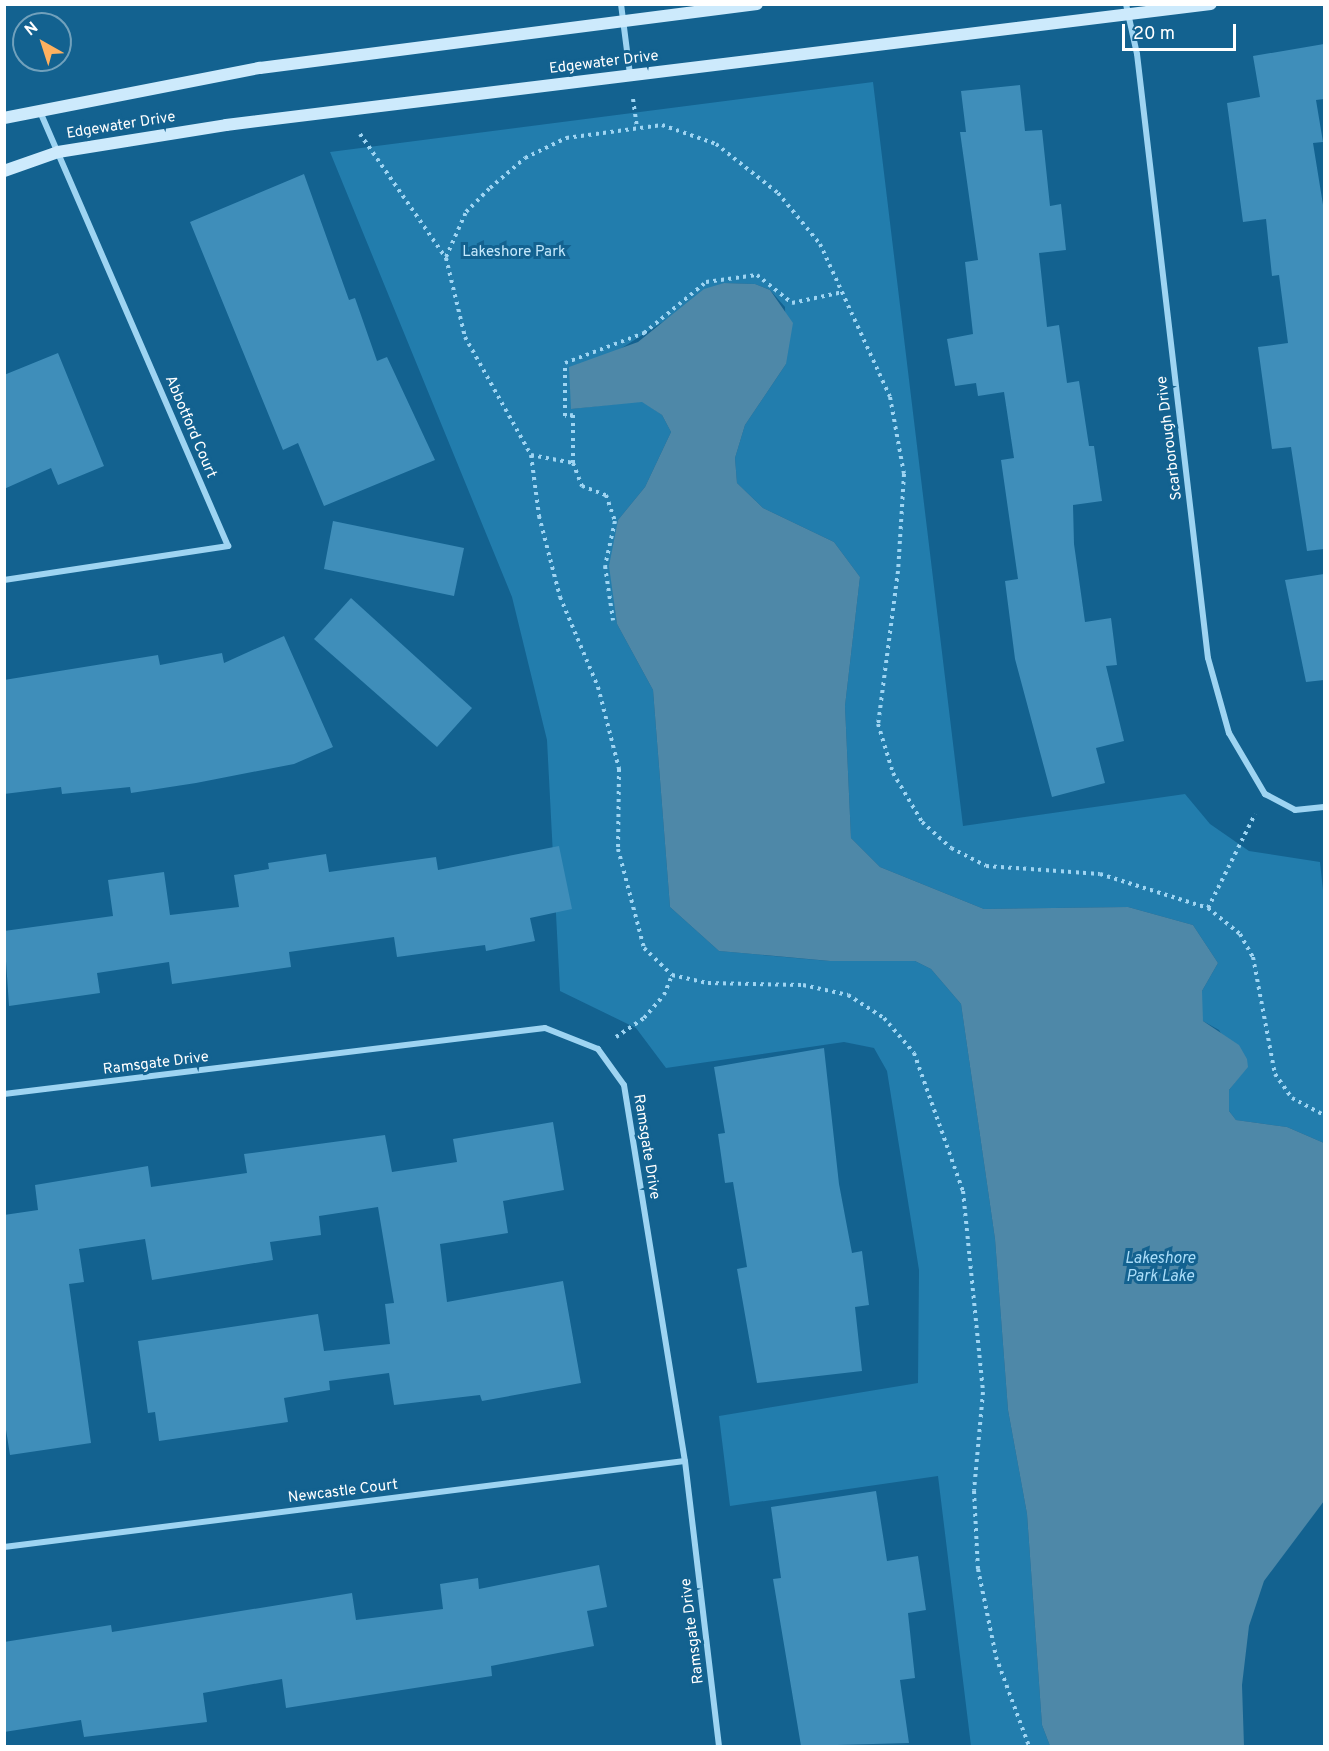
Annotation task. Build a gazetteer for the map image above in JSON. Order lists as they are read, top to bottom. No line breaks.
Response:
{"streets":{"street":["Edgewater Drive","Abbotford Court","Scarborough Drive","Ramsgate Drive","Newcastle Court"]},"crossings":[["Edgewater Drive","Abbotford Court"],["Edgewater Drive","Scarborough Drive"],["Ramsgate Drive","Newcastle Court"]],"water":["Lakeshore Park Lake"],"parks":["Lakeshore Park"],"scale_bar":"20 m","north":"top left"}
